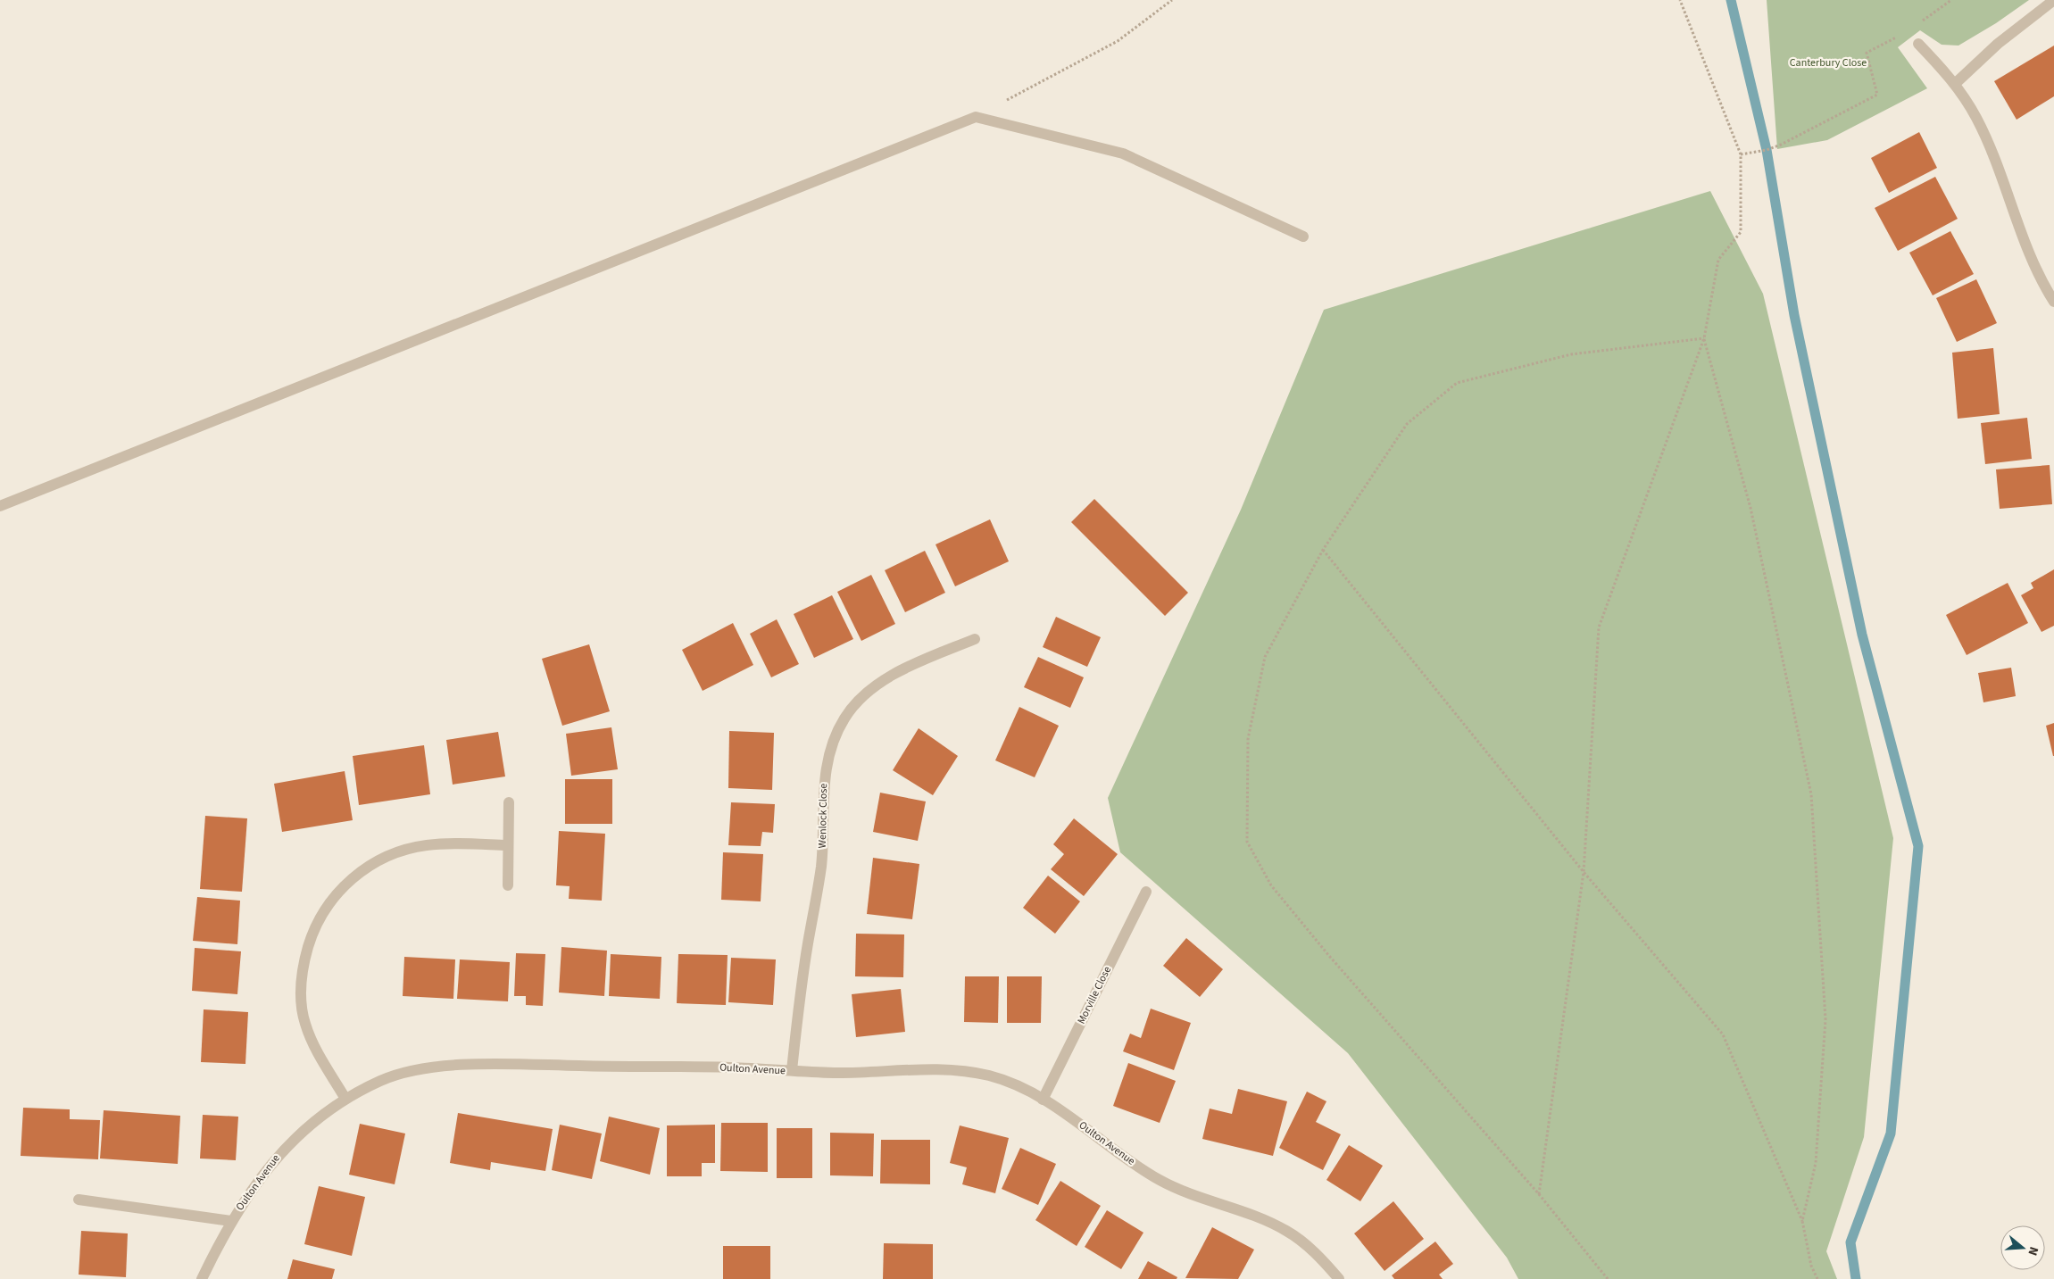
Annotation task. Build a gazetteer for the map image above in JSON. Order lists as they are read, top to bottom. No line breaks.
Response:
{"streets":{"street":["Wenlock Close","Morville Close","Oulton Avenue"]},"crossings":[["Wenlock Close","Oulton Avenue"],["Morville Close","Oulton Avenue"]],"parks":["Canterbury Close"],"north":"right"}
